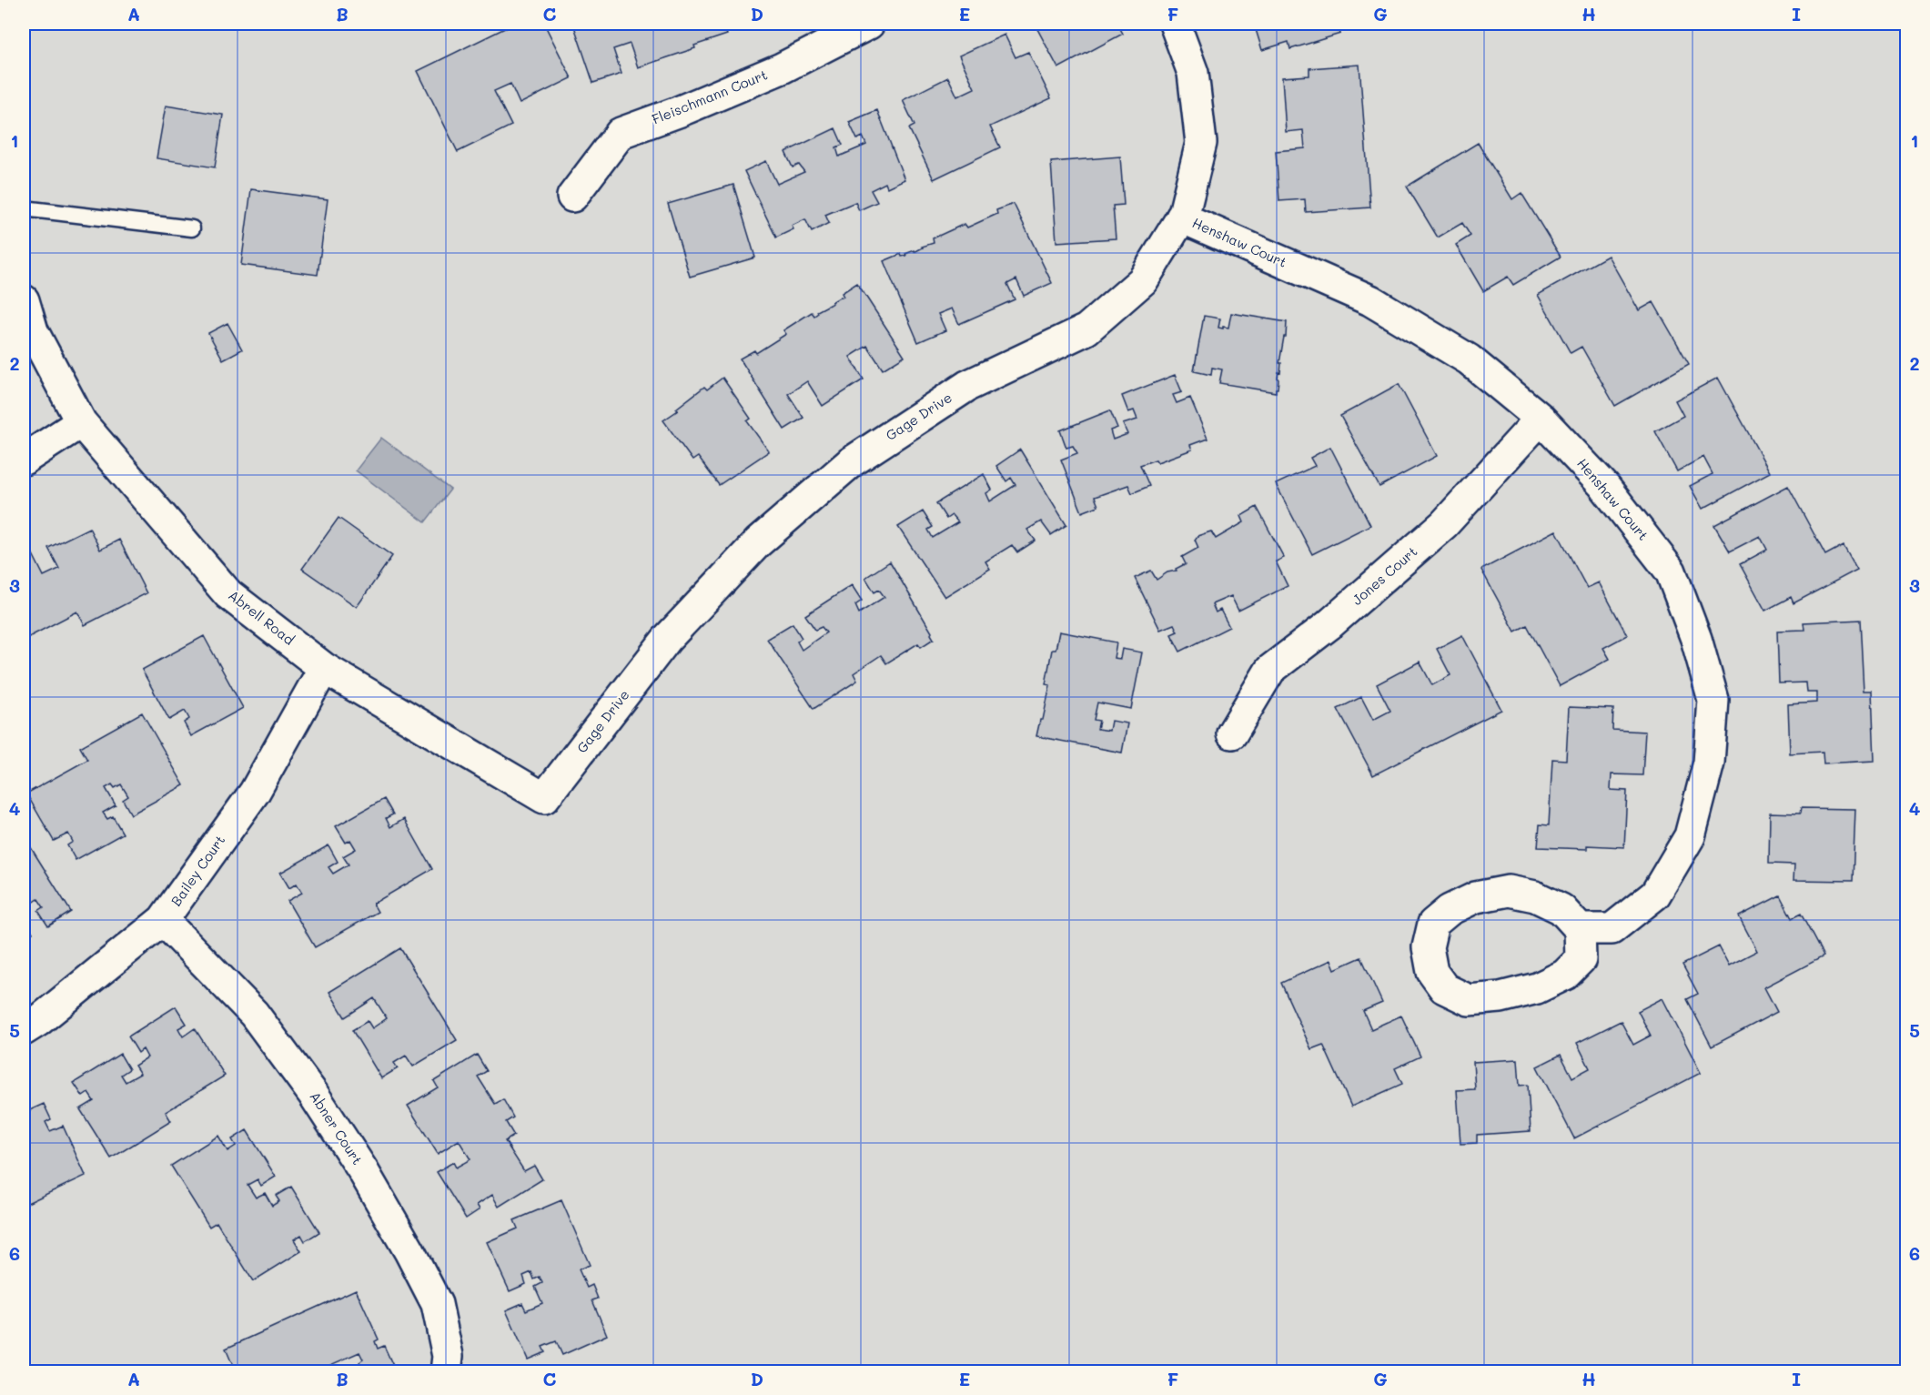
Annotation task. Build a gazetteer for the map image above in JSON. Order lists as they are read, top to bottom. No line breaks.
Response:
{"streets":{"street":["Fleischmann Court","Henshaw Court","Gage Drive","Jones Court","Abrell Road","Bailey Court","Abner Court"]},"crossings":[["Henshaw Court","Gage Drive"],["Henshaw Court","Jones Court"],["Gage Drive","Abrell Road"],["Abrell Road","Bailey Court"],["Bailey Court","Abner Court"]],"grid":{"columns":["A","B","C","D","E","F","G","H","I"],"rows":["1","2","3","4","5","6"]}}
